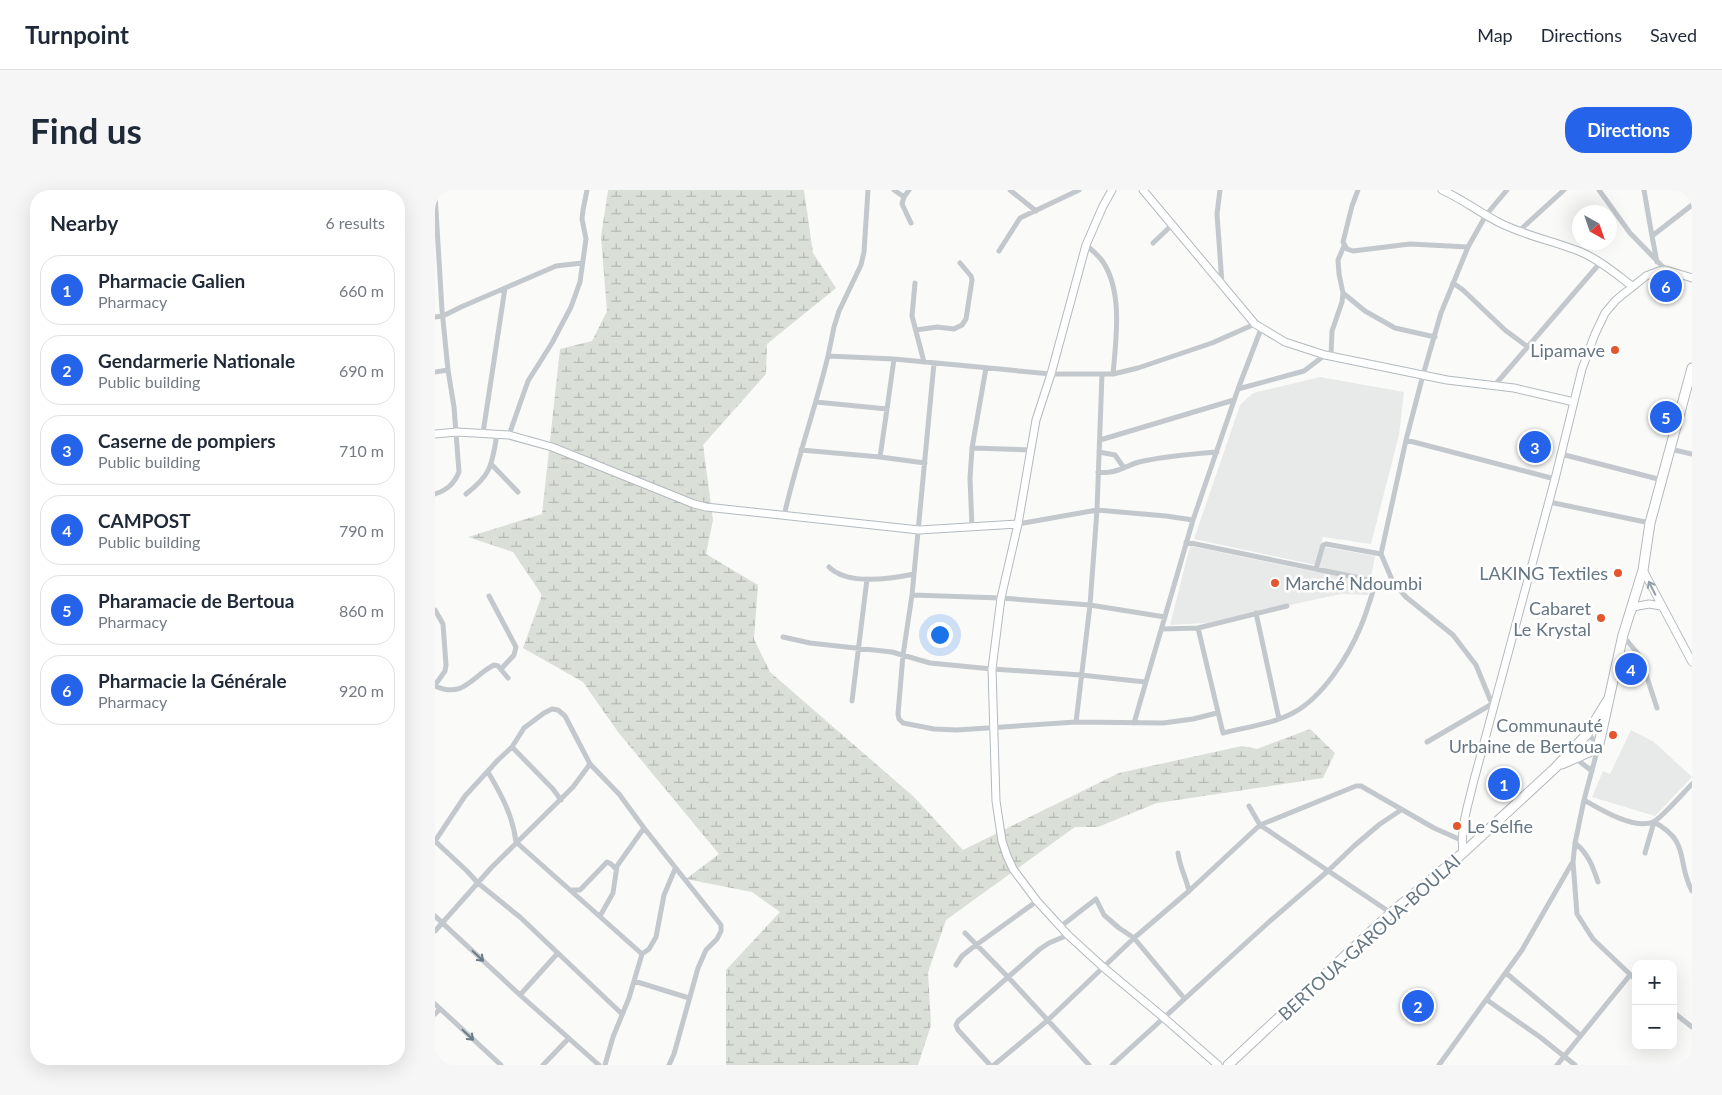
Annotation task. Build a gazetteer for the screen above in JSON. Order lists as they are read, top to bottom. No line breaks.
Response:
{"streets":{"highway":["BERTOUA-GAROUA-BOULAI"]},"places":["Lipamave","LAKING Textiles","Marché Ndoumbi","Cabaret Le Krystal","Communauté Urbaine de Bertoua","Le Selfie"],"north":"bottom right","page":{"header":"Turnpoint","nav":["Map","Directions","Saved"],"buttons":"Directions","title":"Find us","heading":["Nearby","6 results"],"list":[{"mark":"1","name":"Pharmacie Galien","note":"Pharmacy","value":"660 m"},{"mark":"2","name":"Gendarmerie Nationale","note":"Public building","value":"690 m"},{"mark":"3","name":"Caserne de pompiers","note":"Public building","value":"710 m"},{"mark":"4","name":"CAMPOST","note":"Public building","value":"790 m"},{"mark":"5","name":"Pharamacie de Bertoua","note":"Pharmacy","value":"860 m"},{"mark":"6","name":"Pharmacie la Générale","note":"Pharmacy","value":"920 m"}],"pins":["6","5","3","4","1","2"],"map_buttons":["+","−"]}}
